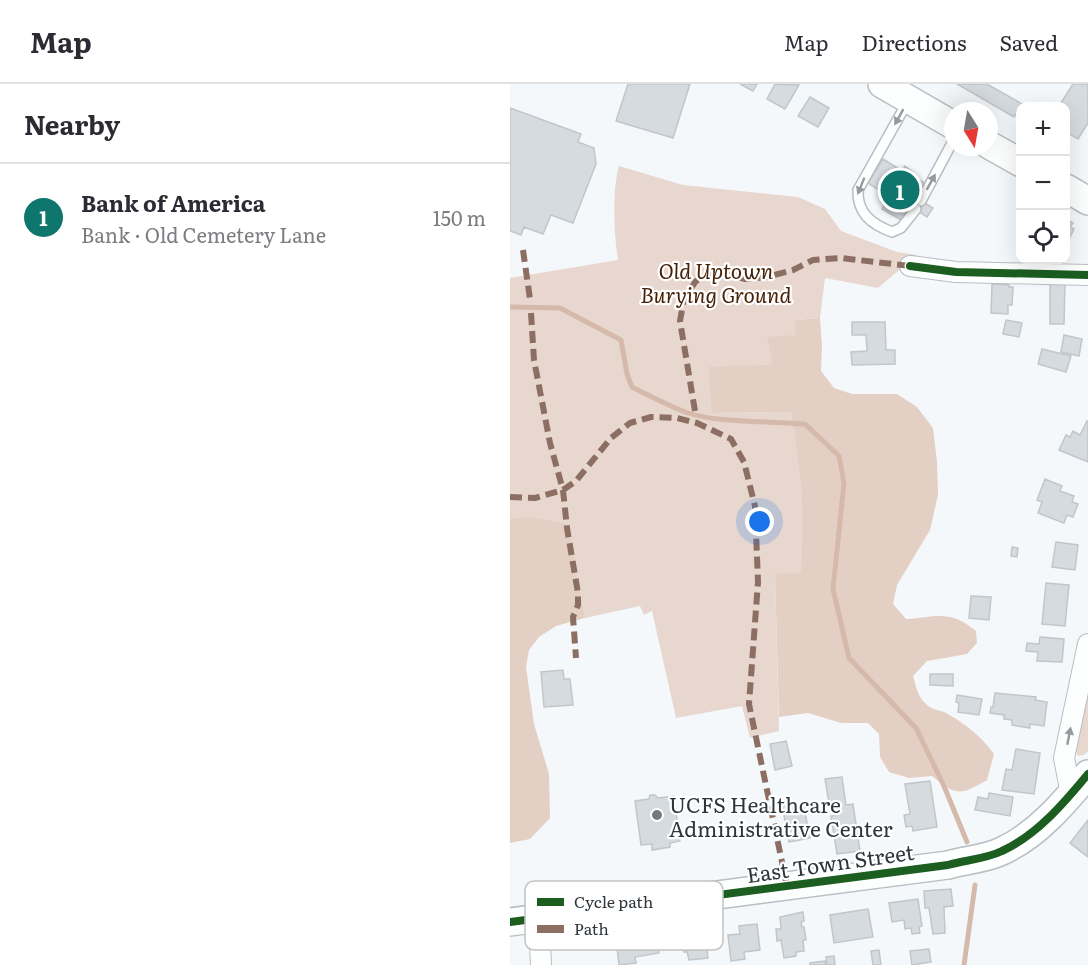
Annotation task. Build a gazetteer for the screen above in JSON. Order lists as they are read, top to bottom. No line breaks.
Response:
{"streets":{"street":["East Town Street"]},"parks":["Old Uptown Burying Ground"],"places":["UCFS Healthcare Administrative Center"],"legend":["Cycle path","Path"],"north":"bottom","page":{"header":"Map","nav":["Map","Directions","Saved"],"heading":"Nearby","map_buttons":["+","−"],"list":[{"mark":"1","name":"Bank of America","note":"Bank · Old Cemetery Lane","value":"150 m"}],"pins":"1"}}
